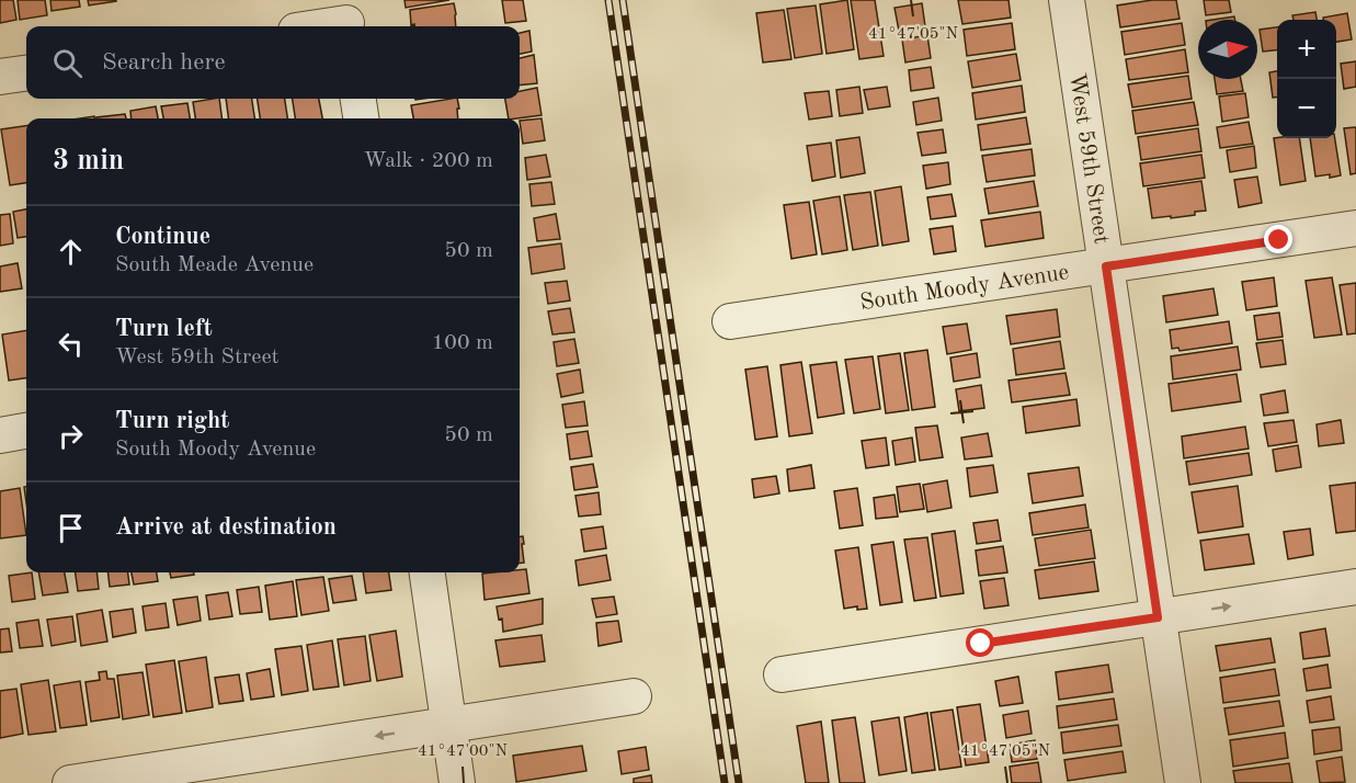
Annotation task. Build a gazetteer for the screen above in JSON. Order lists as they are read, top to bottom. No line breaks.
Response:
{"streets":{"street":["West 59th Street","South Moody Avenue"]},"crossings":[["West 59th Street","South Moody Avenue"]],"north":"right","page":{"map_buttons":["+","−"],"search":"Search here","heading":["3 min","Walk · 200 m"],"list":[["Continue","South Meade Avenue","50 m"],["Turn left","West 59th Street","100 m"],["Turn right","South Moody Avenue","50 m"],"Arrive at destination"]},"coordinates":["41°47'05\"N","41°47'00\"N"]}
